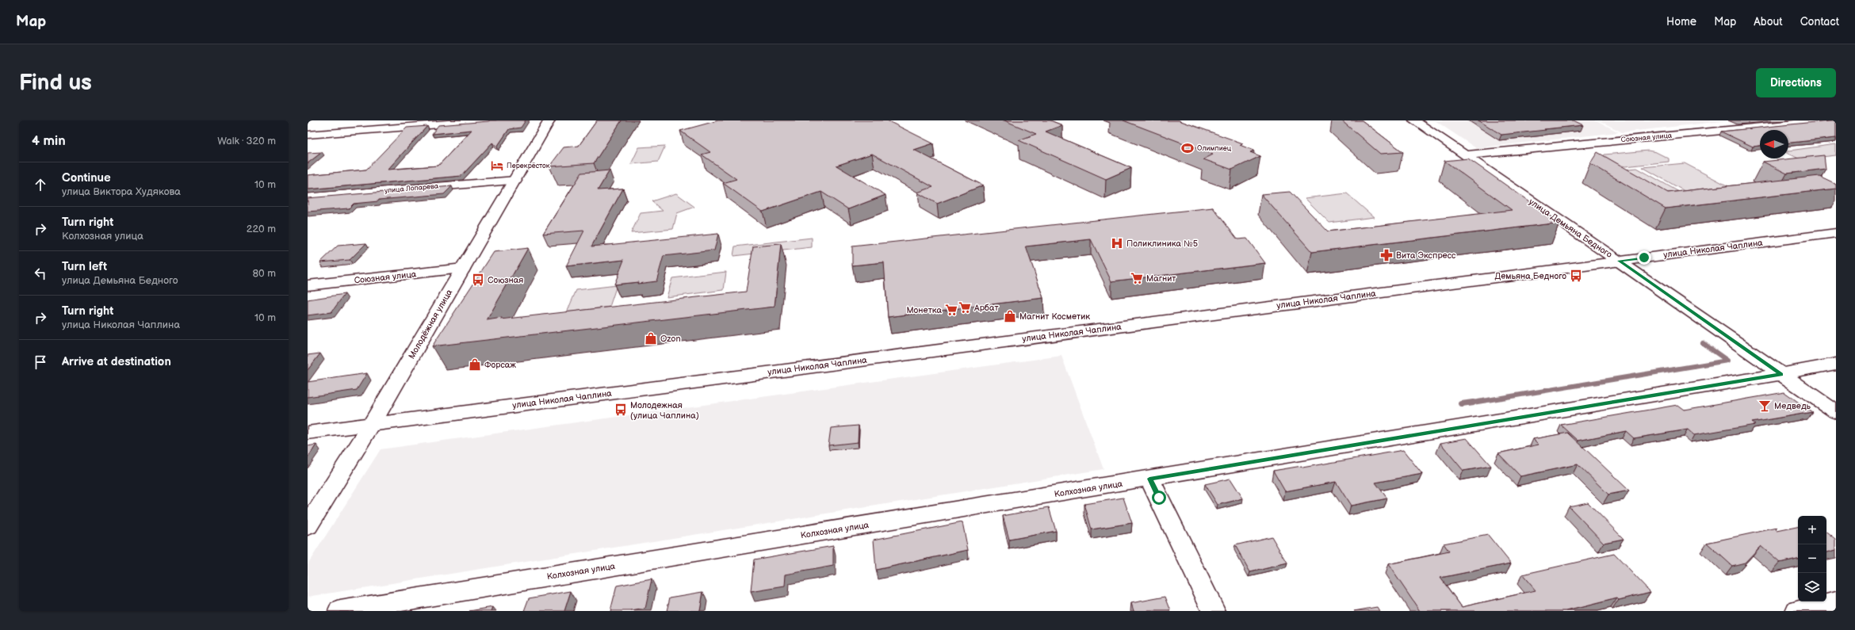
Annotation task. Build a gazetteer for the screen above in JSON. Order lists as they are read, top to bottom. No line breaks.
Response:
{"streets":{"street":["Союзная улица","улица Лопарева","улица Демьяна Бедного","улица Николая Чаплина","Молодёжная улица","Колхозная улица"]},"crossings":[["Союзная улица","улица Демьяна Бедного"],["Союзная улица","Молодёжная улица"],["улица Лопарева","Молодёжная улица"],["улица Демьяна Бедного","улица Николая Чаплина"],["улица Демьяна Бедного","Колхозная улица"],["улица Николая Чаплина","Молодёжная улица"]],"places":{"sports":["Олимпиец"],"hotel":["Перекрёсток"],"hospital":["Поликлиника №5"],"pharmacy":["Вита Экспресс"],"bus stop":["Демьяна Бедного","Союзная","Молодежная (улица Чаплина)"],"supermarket":["Магнит","Арбат","Монетка"],"shop":["Магнит Косметик","Ozon","Форсаж"],"bar":["Медведь"]},"north":"left","page":{"header":"Map","nav":["Home","Map","About","Contact"],"buttons":"Directions","title":"Find us","heading":["4 min","Walk · 320 m"],"list":[["Continue","улица Виктора Худякова","10 m"],["Turn right","Колхозная улица","220 m"],["Turn left","улица Демьяна Бедного","80 m"],["Turn right","улица Николая Чаплина","10 m"],"Arrive at destination"],"map_buttons":["+","−"]}}
